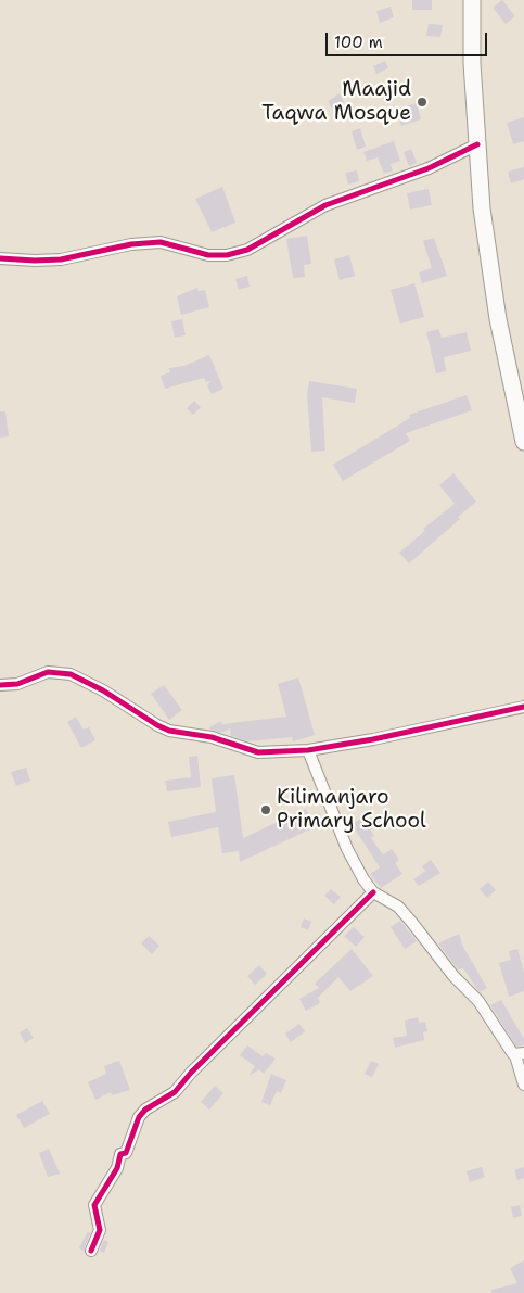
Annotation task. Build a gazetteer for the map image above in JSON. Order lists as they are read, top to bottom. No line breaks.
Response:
{"places":["Maajid Taqwa Mosque","Kilimanjaro Primary School"],"scale_bar":"100 m"}
